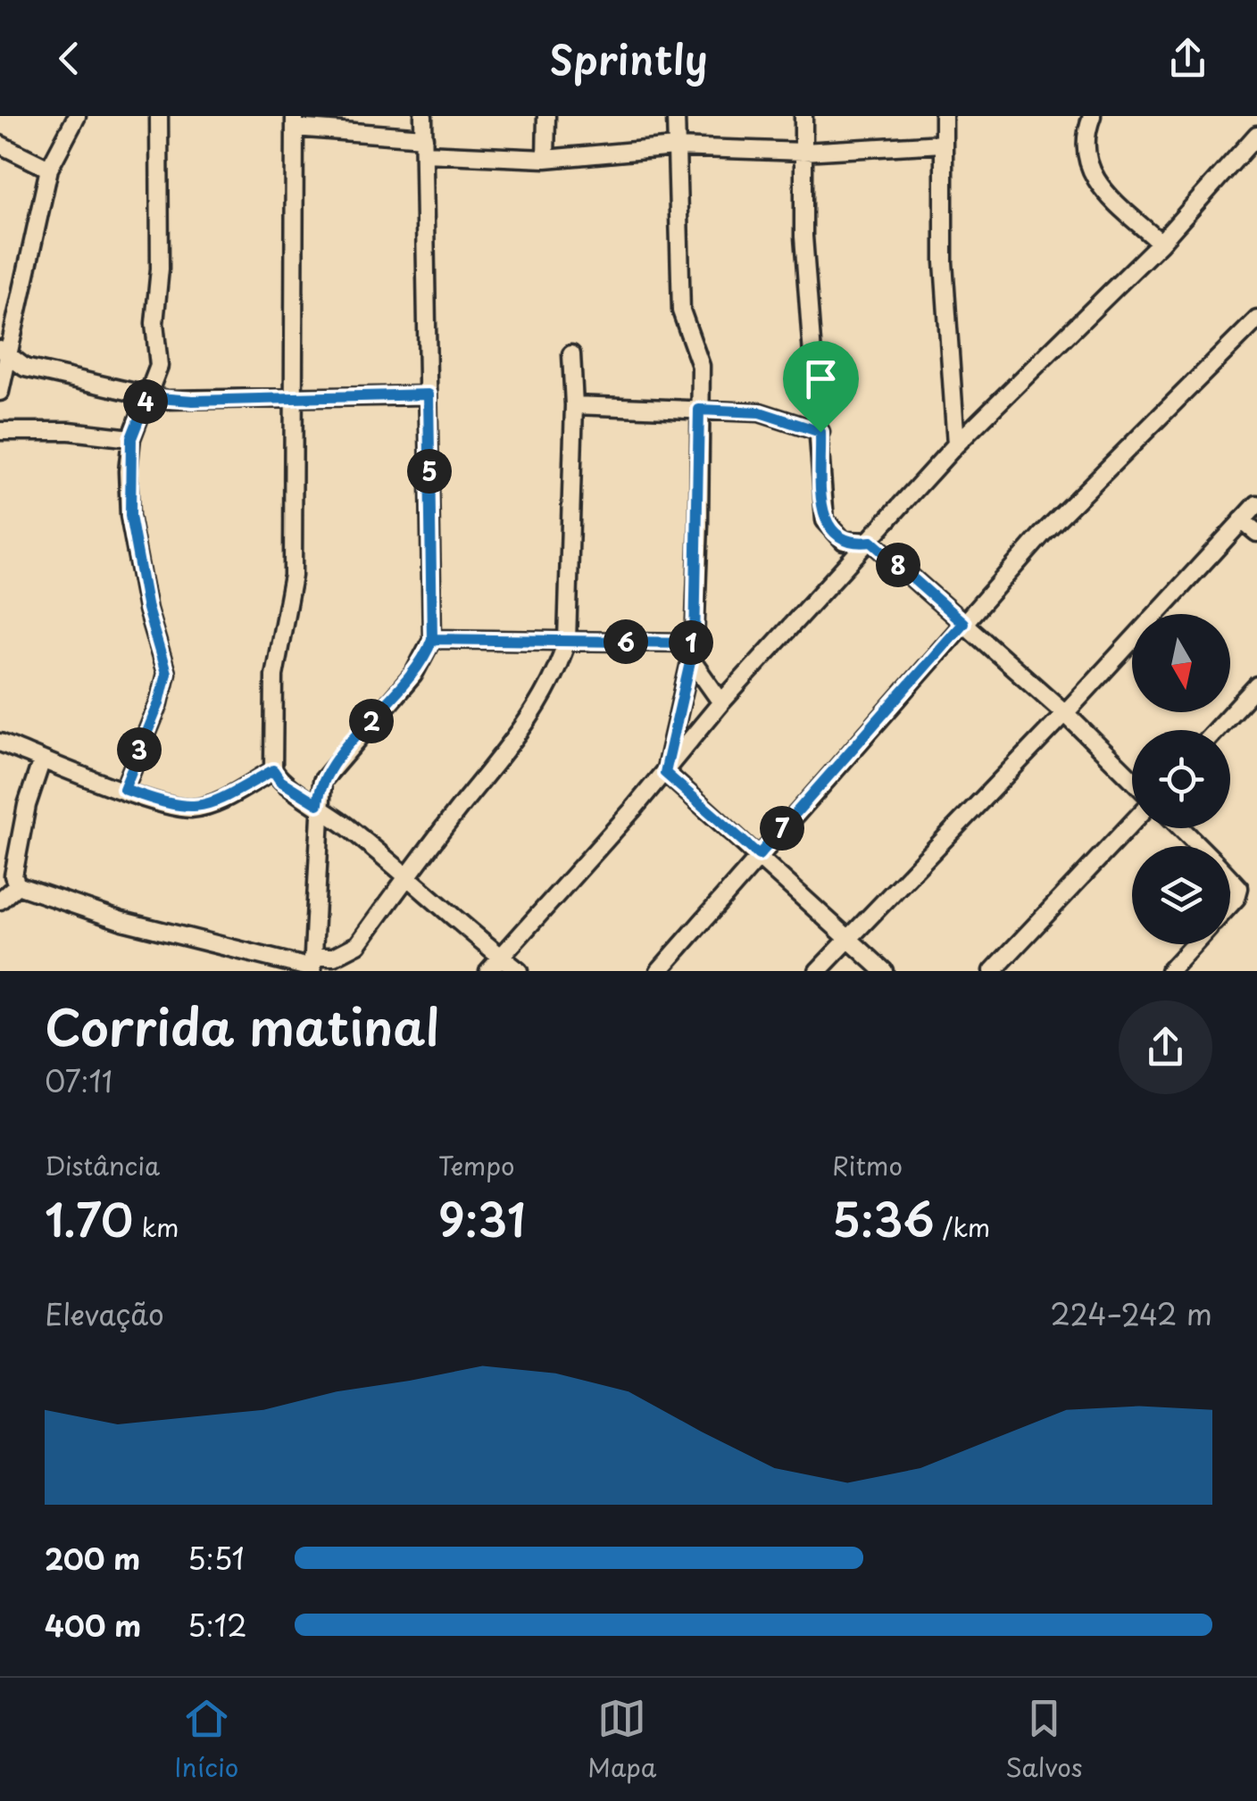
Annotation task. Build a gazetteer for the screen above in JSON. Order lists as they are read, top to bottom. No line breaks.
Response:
{"north":"bottom","page":{"header":"Sprintly","pins":["4","5","8","6","1","2","3","7"],"heading":["Corrida matinal","07:11"],"stats":[["Distância","1.70 km"],["Tempo","9:31"],["Ritmo","5:36 /km"]],"chart":["Elevação","224–242 m"],"list":[{"name":"200 m","note":"5:51"},{"name":"400 m","note":"5:12"}],"tabs":["Início","Mapa","Salvos"]}}
